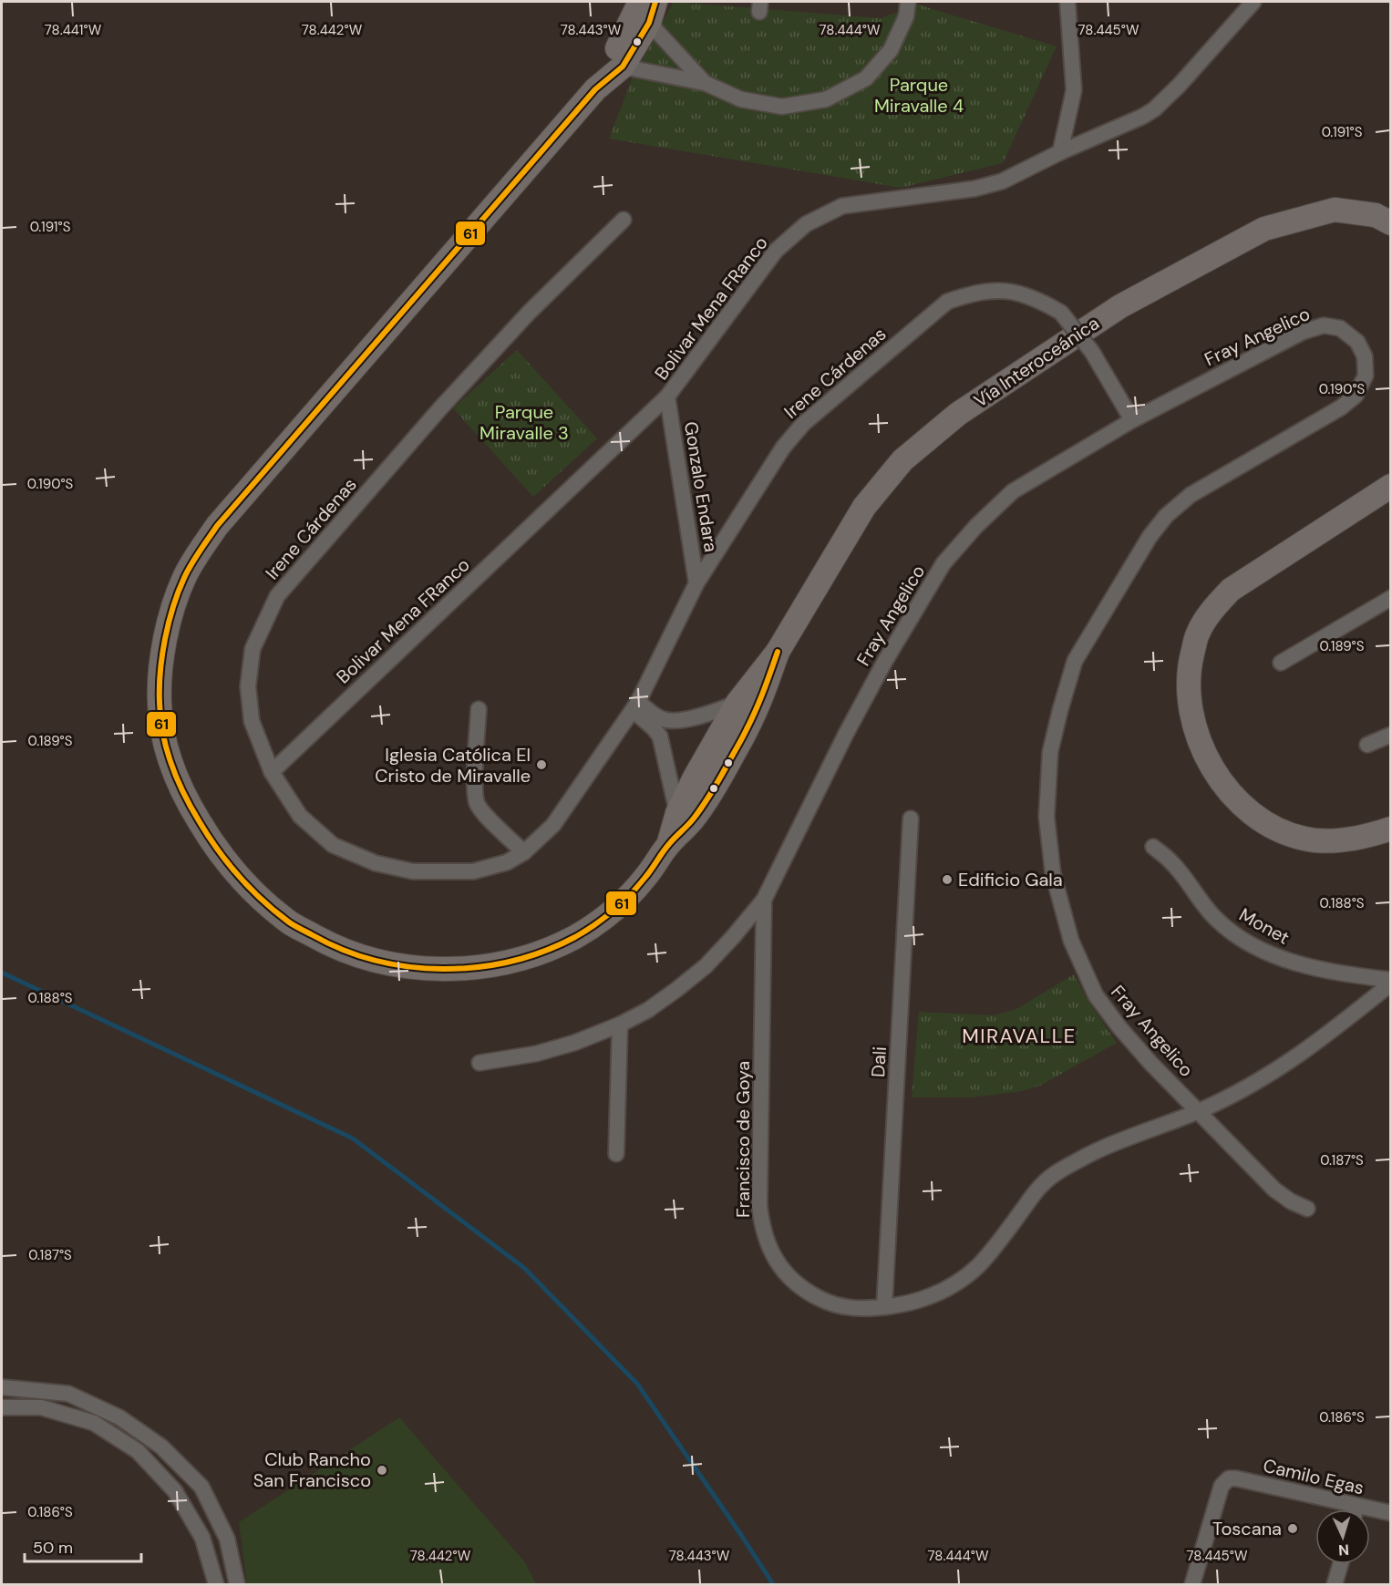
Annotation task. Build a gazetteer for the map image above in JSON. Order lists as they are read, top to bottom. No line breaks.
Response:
{"streets":{"main road":["Vía Interoceánica"],"street":["Bolivar Mena FRanco","Fray Angelico","Irene Cárdenas","Gonzalo Endara","Monet","Dali","Francisco de Goya","Camilo Egas"]},"crossings":[["Bolivar Mena FRanco","Irene Cárdenas"],["Bolivar Mena FRanco","Gonzalo Endara"],["Fray Angelico","Irene Cárdenas"],["Fray Angelico","Francisco de Goya"],["Irene Cárdenas","Gonzalo Endara"],["Dali","Francisco de Goya"]],"districts":["MIRAVALLE"],"parks":["Parque Miravalle 4","Parque Miravalle 3"],"places":["Iglesia Católica El Cristo de Miravalle","Edificio Gala","Club Rancho San Francisco","Toscana"],"lines":["transit line 61"],"scale_bar":"50 m","north":"bottom","coordinates":["78.441°W","78.442°W","78.443°W","78.444°W","78.445°W","0.191°S","0.190°S","0.189°S","0.188°S","0.187°S","0.186°S"]}
